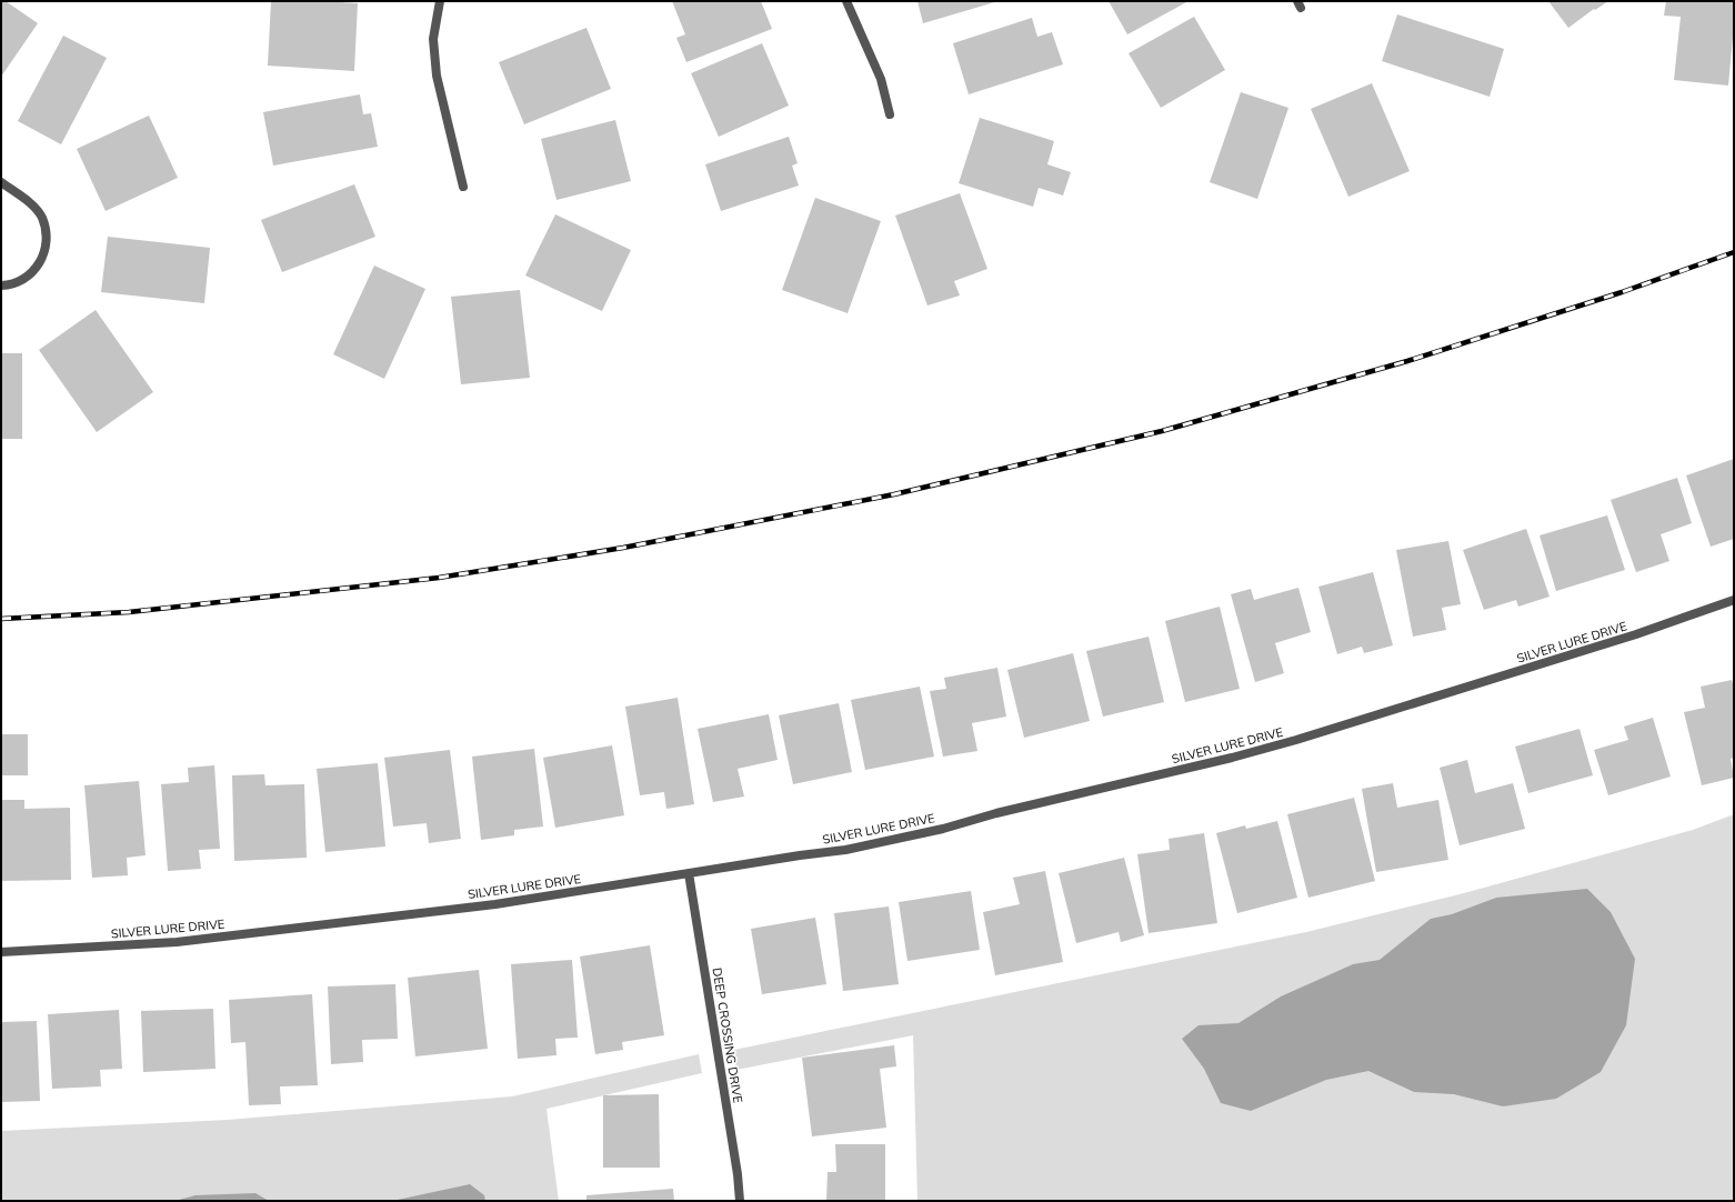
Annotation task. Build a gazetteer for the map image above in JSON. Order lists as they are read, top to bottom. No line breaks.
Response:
{"streets":{"street":["SILVER LURE DRIVE","DEEP CROSSING DRIVE"]},"crossings":[["SILVER LURE DRIVE","DEEP CROSSING DRIVE"]]}
